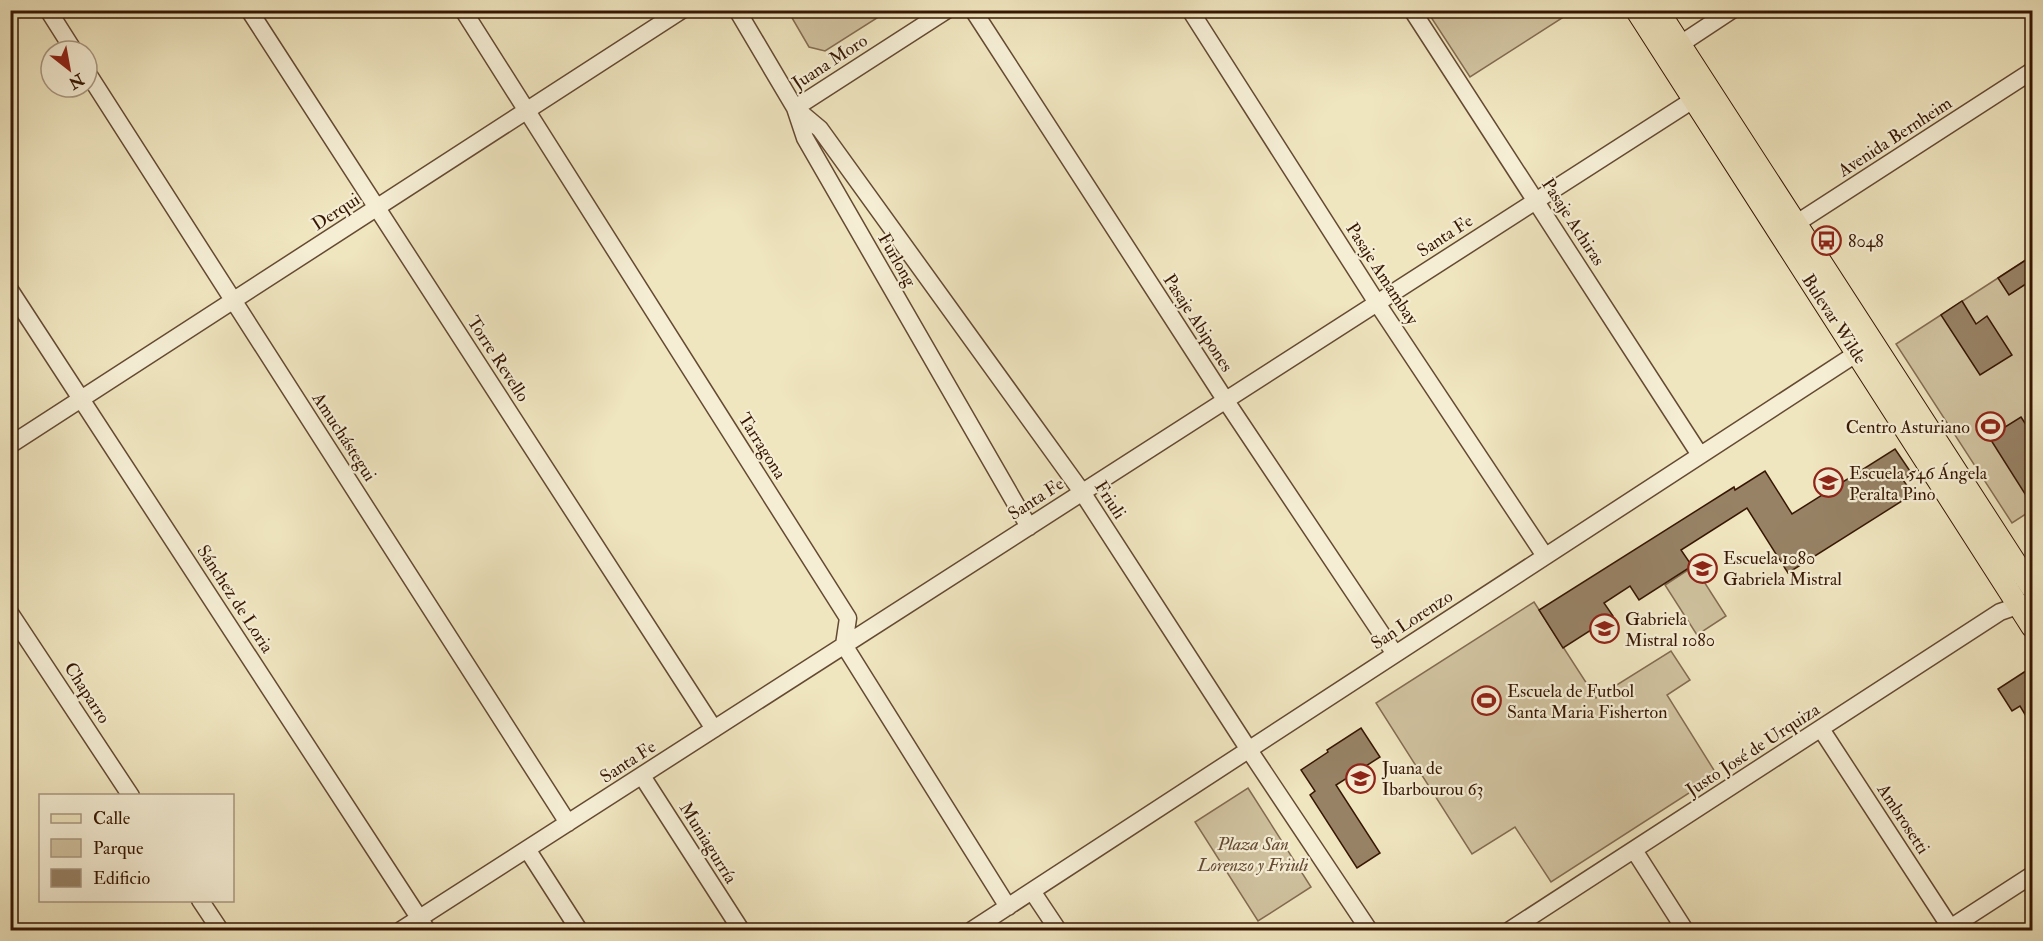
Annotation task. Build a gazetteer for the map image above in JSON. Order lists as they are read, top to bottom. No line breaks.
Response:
{"streets":{"main road":["Bulevar Wilde"],"street":["Juana Moro","Avenida Bernheim","Derqui","Pasaje Achiras","Santa Fe","Furlong","Pasaje Amambay","Pasaje Abipones","Torre Revello","Amuchástegui","Tarragona","Friuli","Sánchez de Loria","San Lorenzo","Chaparro","Justo José de Urquiza","Ambrosetti","Muniagurría"]},"crossings":[["Juana Moro","Furlong"],["Juana Moro","Friuli"],["Avenida Bernheim","Bulevar Wilde"],["Derqui","Torre Revello"],["Derqui","Amuchástegui"],["Derqui","Tarragona"],["Derqui","Sánchez de Loria"],["Pasaje Achiras","Santa Fe"],["Pasaje Achiras","San Lorenzo"],["Santa Fe","Furlong"],["Santa Fe","Pasaje Amambay"],["Santa Fe","Bulevar Wilde"],["Santa Fe","Pasaje Abipones"],["Santa Fe","Torre Revello"],["Santa Fe","Amuchástegui"],["Santa Fe","Tarragona"],["Santa Fe","Friuli"],["Santa Fe","Sánchez de Loria"],["Santa Fe","Muniagurría"],["Furlong","Friuli"],["Pasaje Amambay","San Lorenzo"],["Bulevar Wilde","San Lorenzo"],["Bulevar Wilde","Justo José de Urquiza"],["Pasaje Abipones","San Lorenzo"],["Friuli","San Lorenzo"],["Justo José de Urquiza","Ambrosetti"]],"parks":["Plaza San Lorenzo y Friuli"],"places":{"bus stop":["8048"],"sports":["Centro Asturiano","Escuela de Futbol Santa Maria Fisherton"],"school or university":["Escuela 546 Ángela Peralta Pino","Escuela 1080 Gabriela Mistral","Gabriela Mistral 1080","Juana de Ibarbourou 63"]},"legend":["Calle","Parque","Edificio"],"north":"bottom right"}
